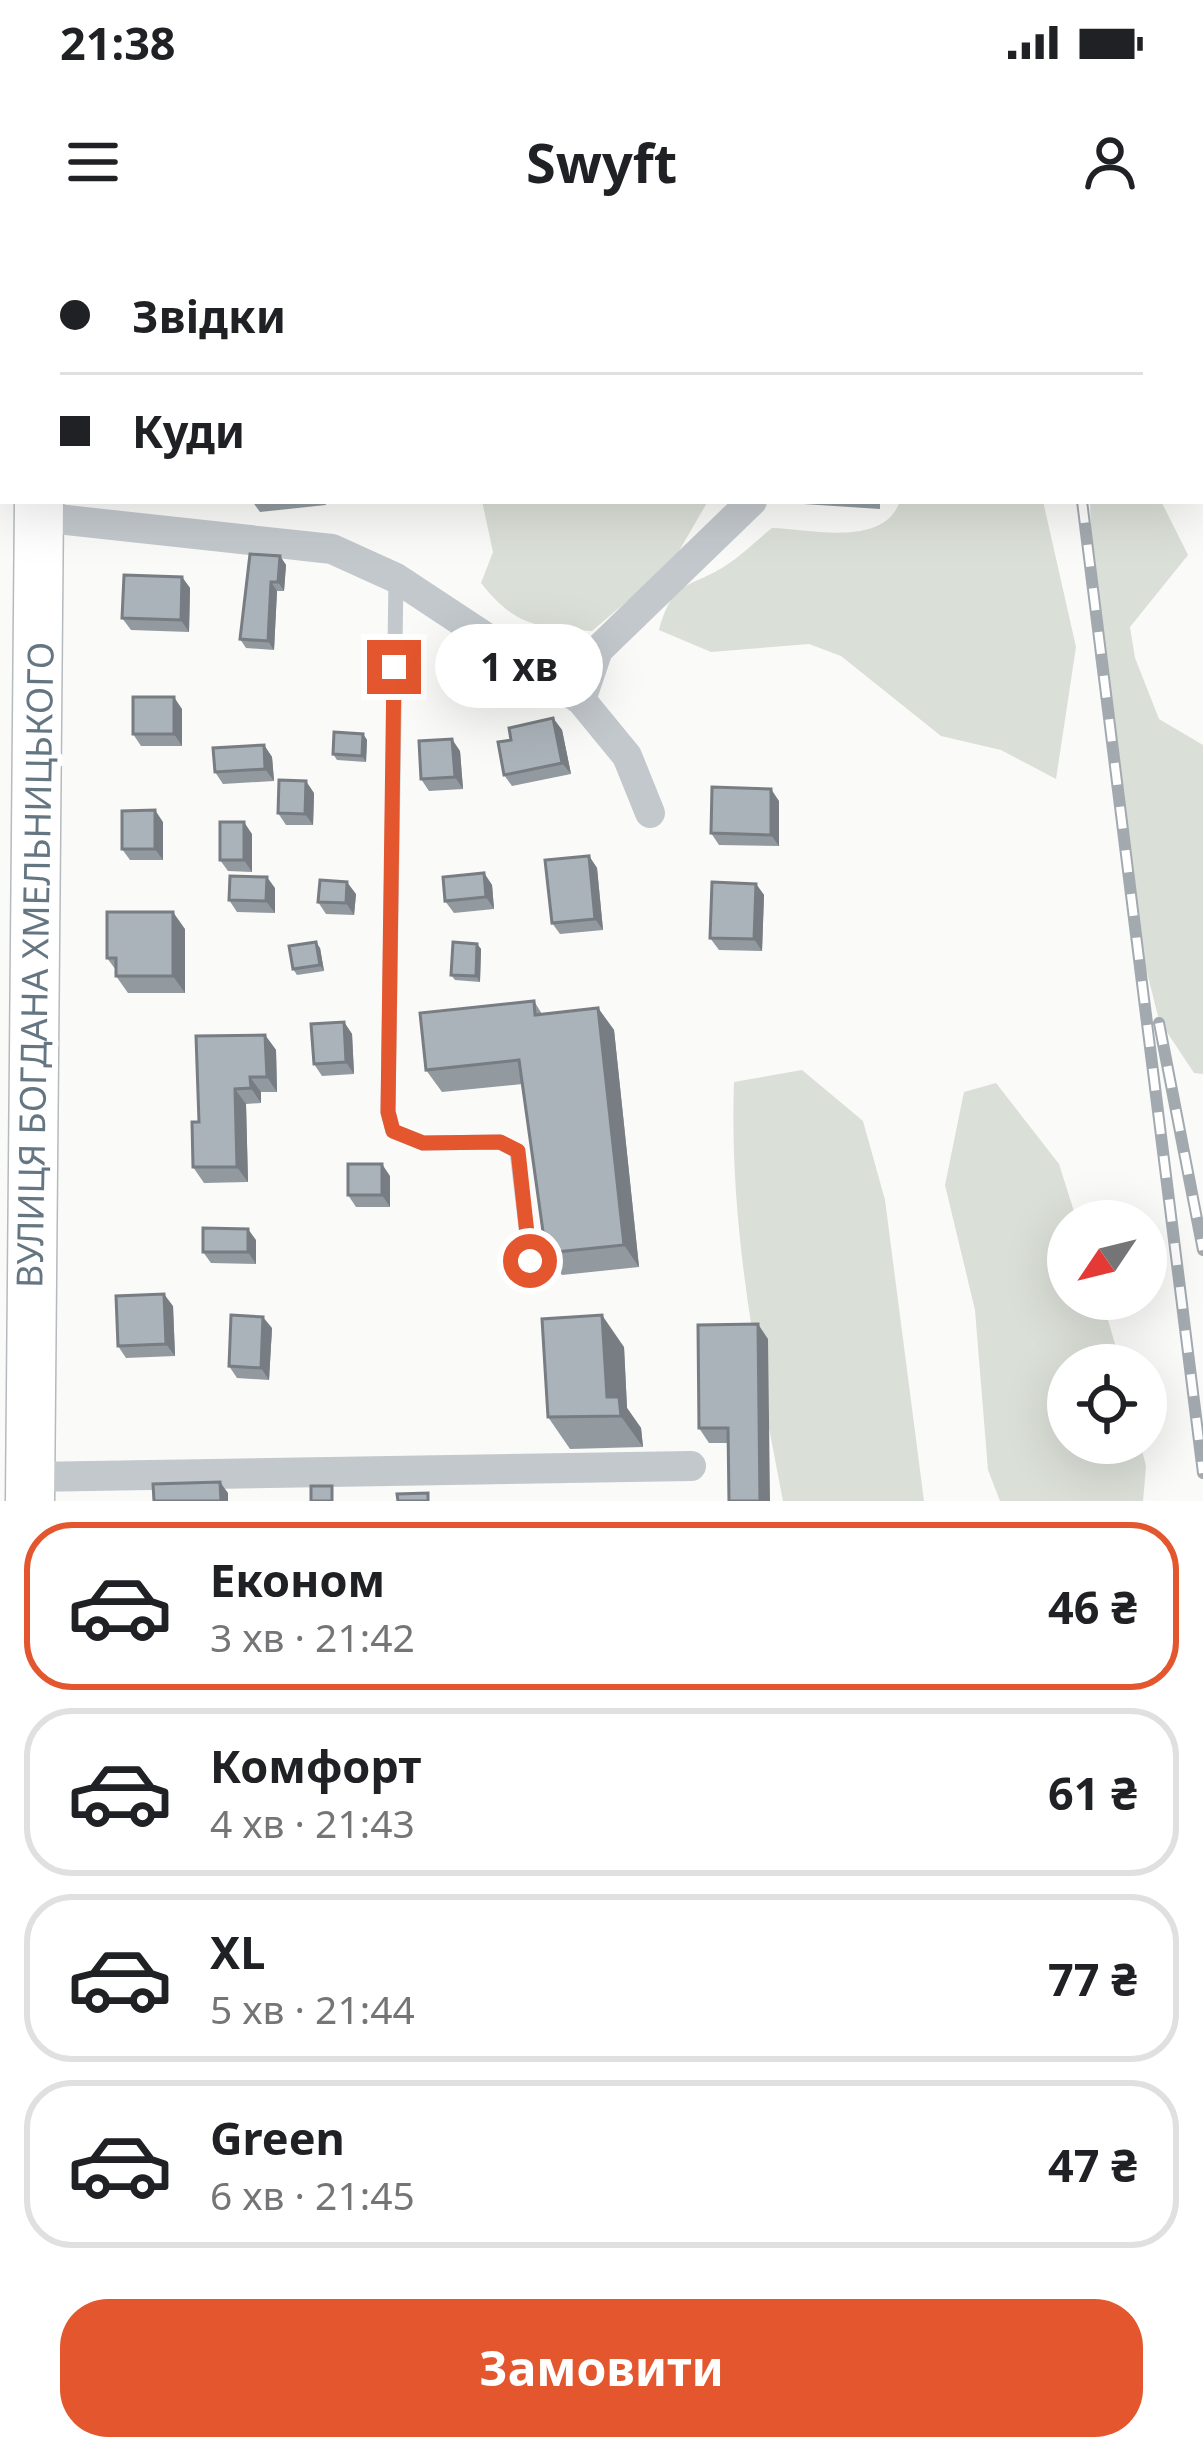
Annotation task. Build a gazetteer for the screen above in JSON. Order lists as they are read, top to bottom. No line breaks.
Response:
{"streets":{"main road":["ВУЛИЦЯ БОГДАНА ХМЕЛЬНИЦЬКОГО"]},"north":"bottom left","page":{"status":"21:38","header":"Swyft","banner":["Звідки","Куди"],"bubble":"1 хв","list":[{"name":"Економ","note":"3 хв · 21:42","value":"46 ₴"},{"name":"Комфорт","note":"4 хв · 21:43","value":"61 ₴"},{"name":"XL","note":"5 хв · 21:44","value":"77 ₴"},{"name":"Green","note":"6 хв · 21:45","value":"47 ₴"}],"buttons":"Замовити"}}
